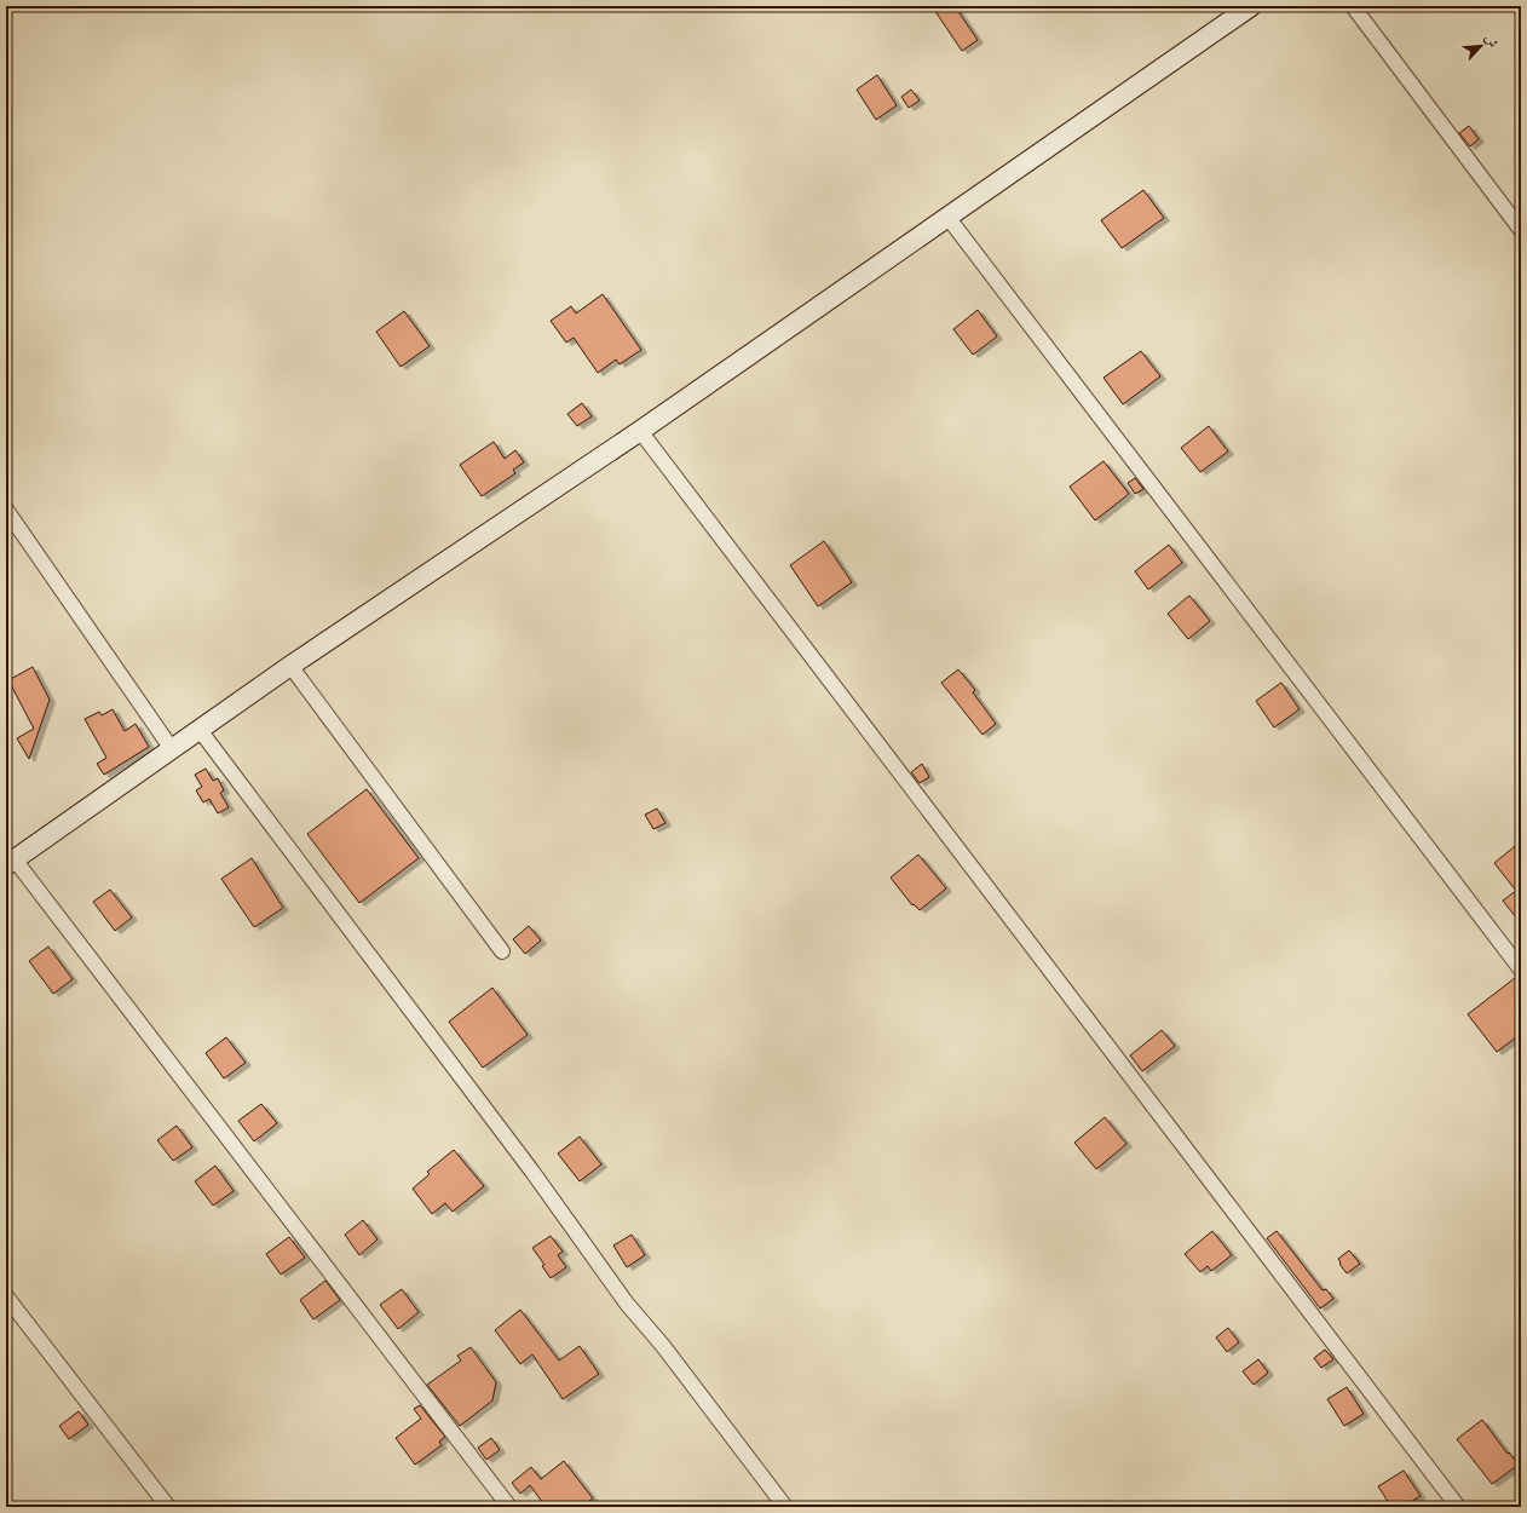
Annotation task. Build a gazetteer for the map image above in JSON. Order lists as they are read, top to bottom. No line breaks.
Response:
{"north":"top right"}
